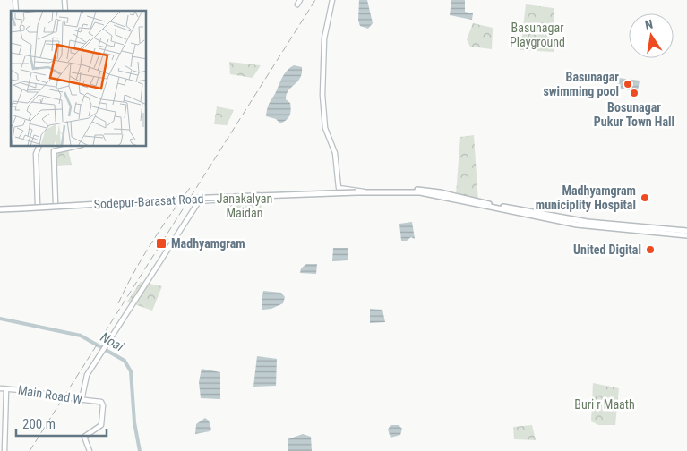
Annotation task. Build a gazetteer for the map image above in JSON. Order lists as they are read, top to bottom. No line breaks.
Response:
{"streets":{"main road":["Sodepur-Barasat Road"],"street":["Main Road W"]},"water":["Noai"],"parks":["Basunagar Playground","Janakalyan Maidan","Buri r Maath"],"places":{"other":["Basunagar swimming pool","Bosunagar Pukur Town Hall","Madhyamgram municiplity Hospital","United Digital"],"transit":["Madhyamgram"]},"scale_bar":"200 m","north":"top"}
